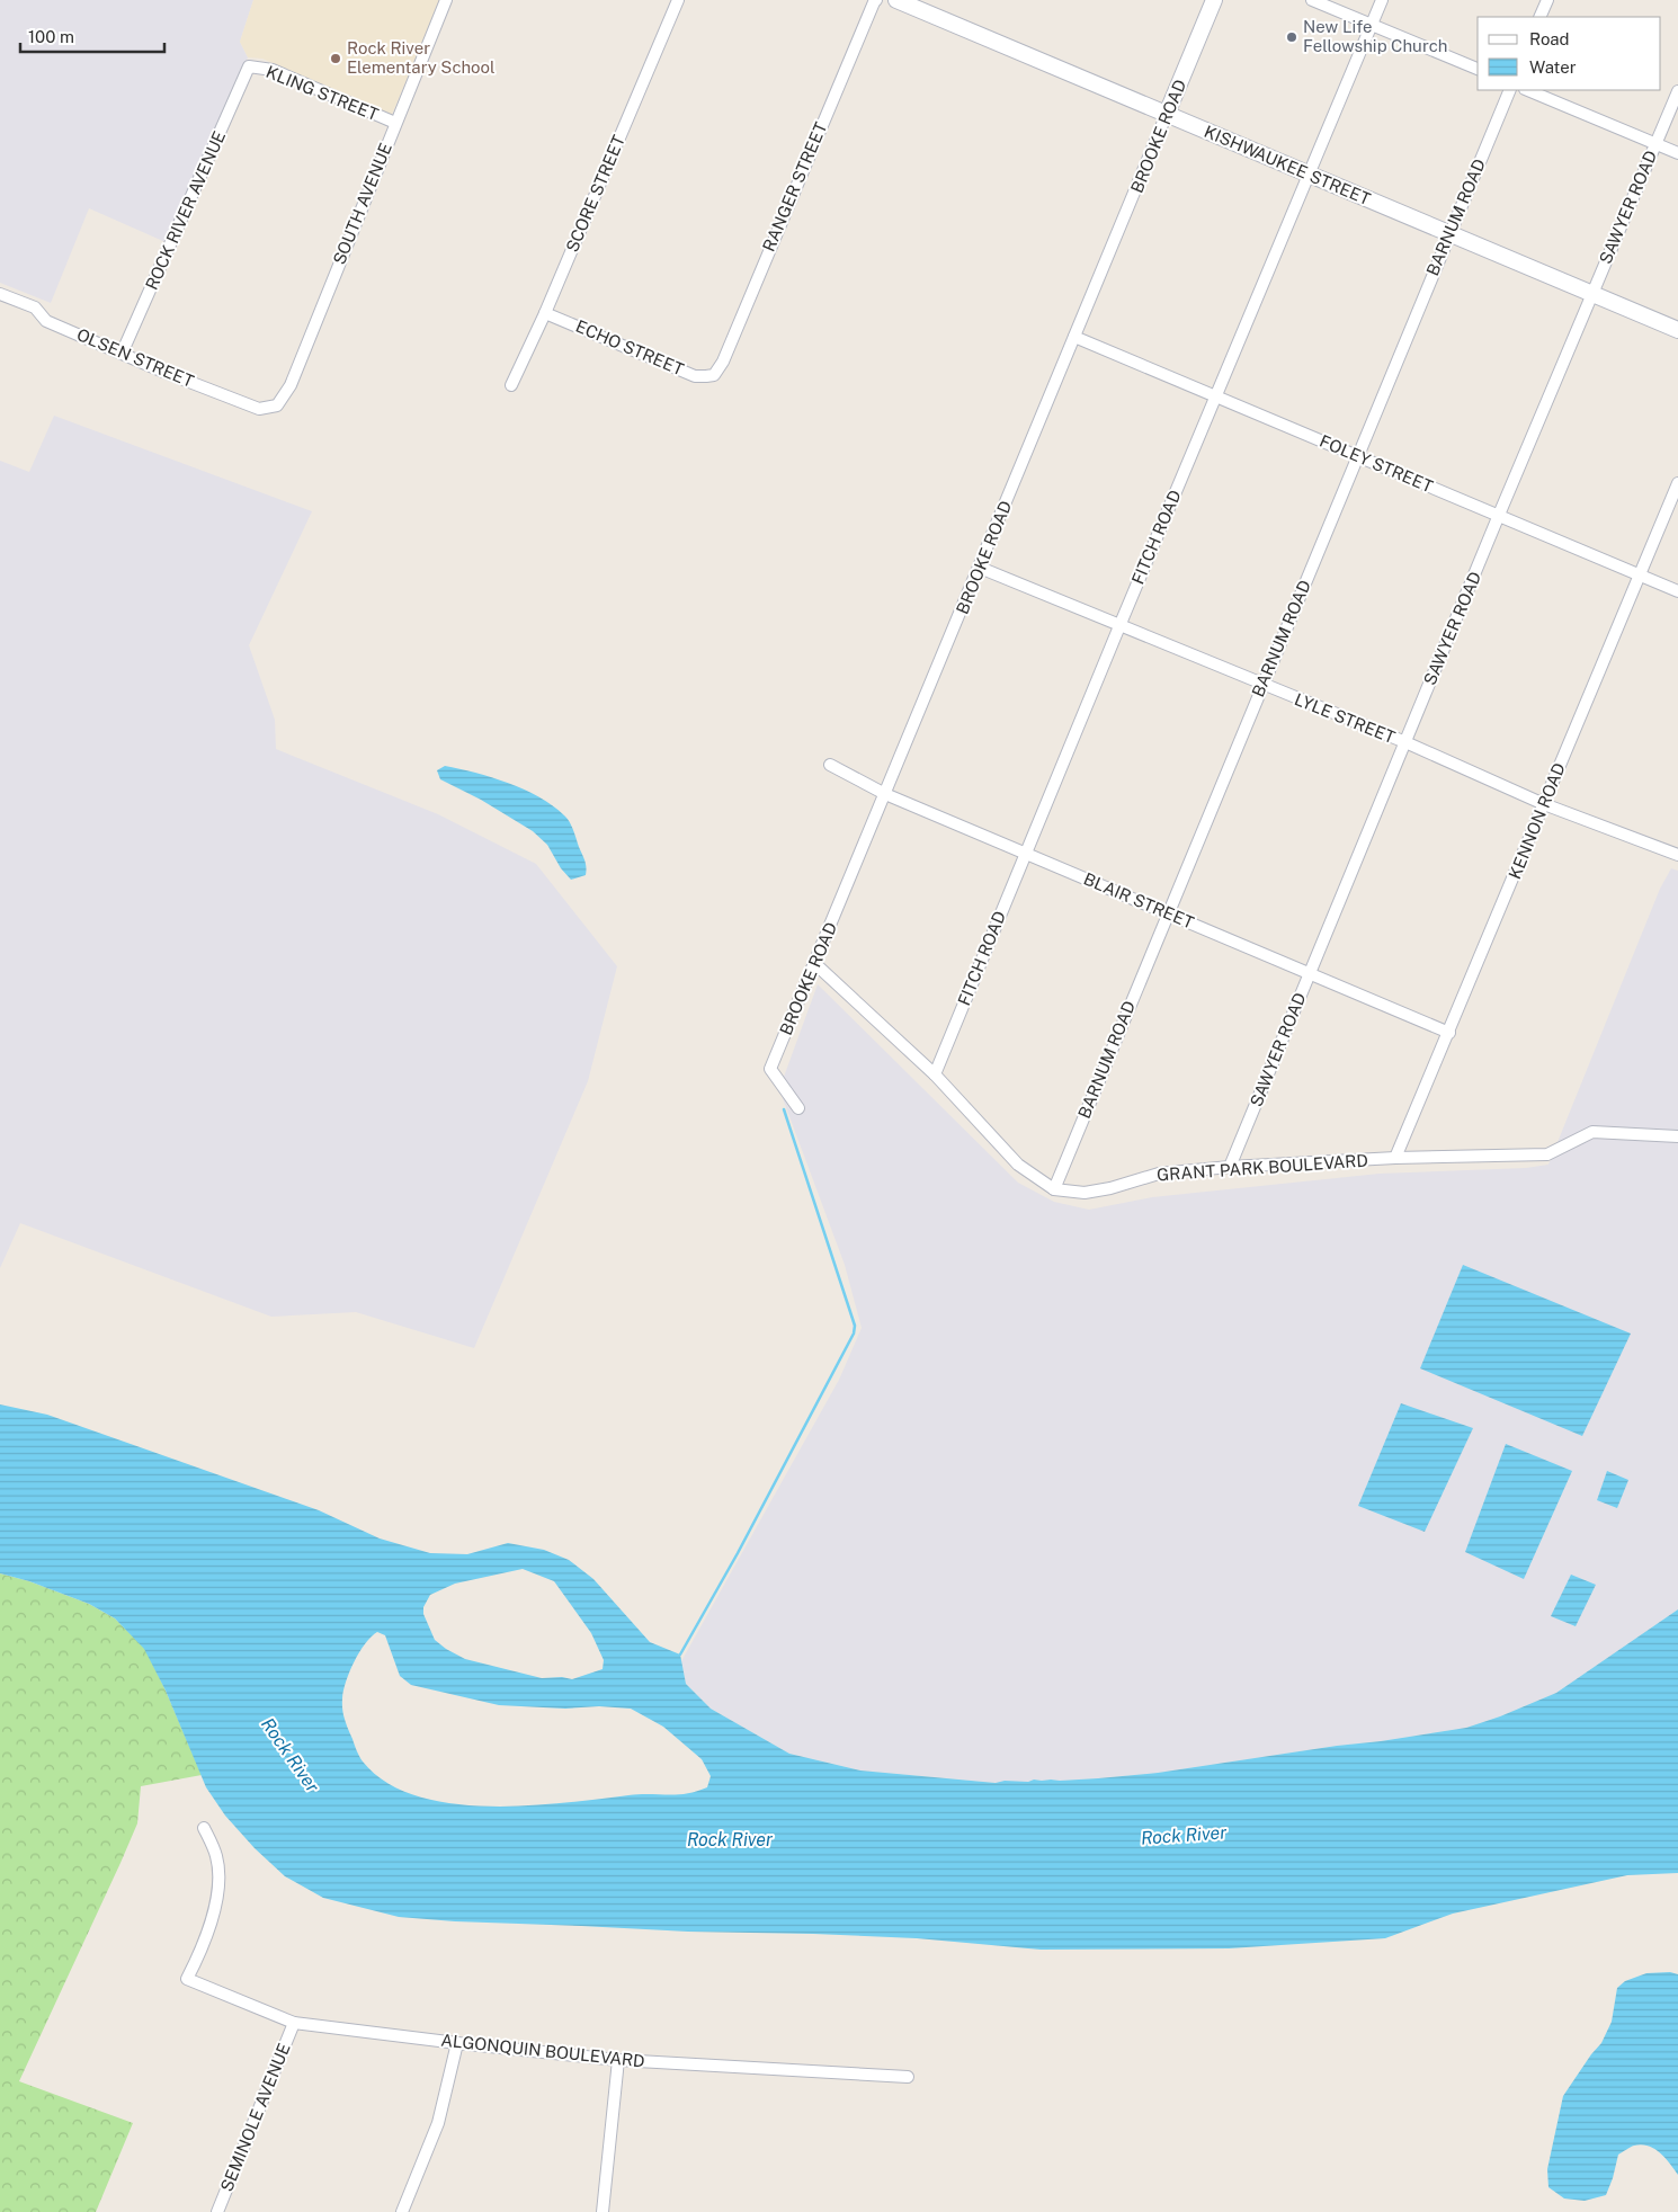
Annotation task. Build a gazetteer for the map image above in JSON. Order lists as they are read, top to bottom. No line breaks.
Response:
{"streets":{"street":["KLING STREET","BROOKE ROAD","KISHWAUKEE STREET","RANGER STREET","SCORE STREET","SOUTH AVENUE","SAWYER ROAD","ROCK RIVER AVENUE","BARNUM ROAD","ECHO STREET","OLSEN STREET","FOLEY STREET","FITCH ROAD","LYLE STREET","KENNON ROAD","BLAIR STREET","GRANT PARK BOULEVARD","ALGONQUIN BOULEVARD","SEMINOLE AVENUE"]},"crossings":[["KLING STREET","SOUTH AVENUE"],["KLING STREET","ROCK RIVER AVENUE"],["BROOKE ROAD","KISHWAUKEE STREET"],["BROOKE ROAD","FOLEY STREET"],["BROOKE ROAD","LYLE STREET"],["BROOKE ROAD","BLAIR STREET"],["BROOKE ROAD","GRANT PARK BOULEVARD"],["KISHWAUKEE STREET","SAWYER ROAD"],["KISHWAUKEE STREET","BARNUM ROAD"],["KISHWAUKEE STREET","FITCH ROAD"],["RANGER STREET","ECHO STREET"],["SCORE STREET","ECHO STREET"],["SOUTH AVENUE","OLSEN STREET"],["SAWYER ROAD","FOLEY STREET"],["SAWYER ROAD","LYLE STREET"],["SAWYER ROAD","BLAIR STREET"],["SAWYER ROAD","GRANT PARK BOULEVARD"],["ROCK RIVER AVENUE","OLSEN STREET"],["BARNUM ROAD","FOLEY STREET"],["BARNUM ROAD","LYLE STREET"],["BARNUM ROAD","BLAIR STREET"],["BARNUM ROAD","GRANT PARK BOULEVARD"],["FOLEY STREET","FITCH ROAD"],["FOLEY STREET","KENNON ROAD"],["FITCH ROAD","LYLE STREET"],["FITCH ROAD","BLAIR STREET"],["FITCH ROAD","GRANT PARK BOULEVARD"],["LYLE STREET","KENNON ROAD"],["KENNON ROAD","BLAIR STREET"],["KENNON ROAD","GRANT PARK BOULEVARD"],["ALGONQUIN BOULEVARD","SEMINOLE AVENUE"]],"water":["Rock River"],"places":["New Life Fellowship Church","Rock River Elementary School"],"legend":["Road","Water"],"scale_bar":"100 m"}
